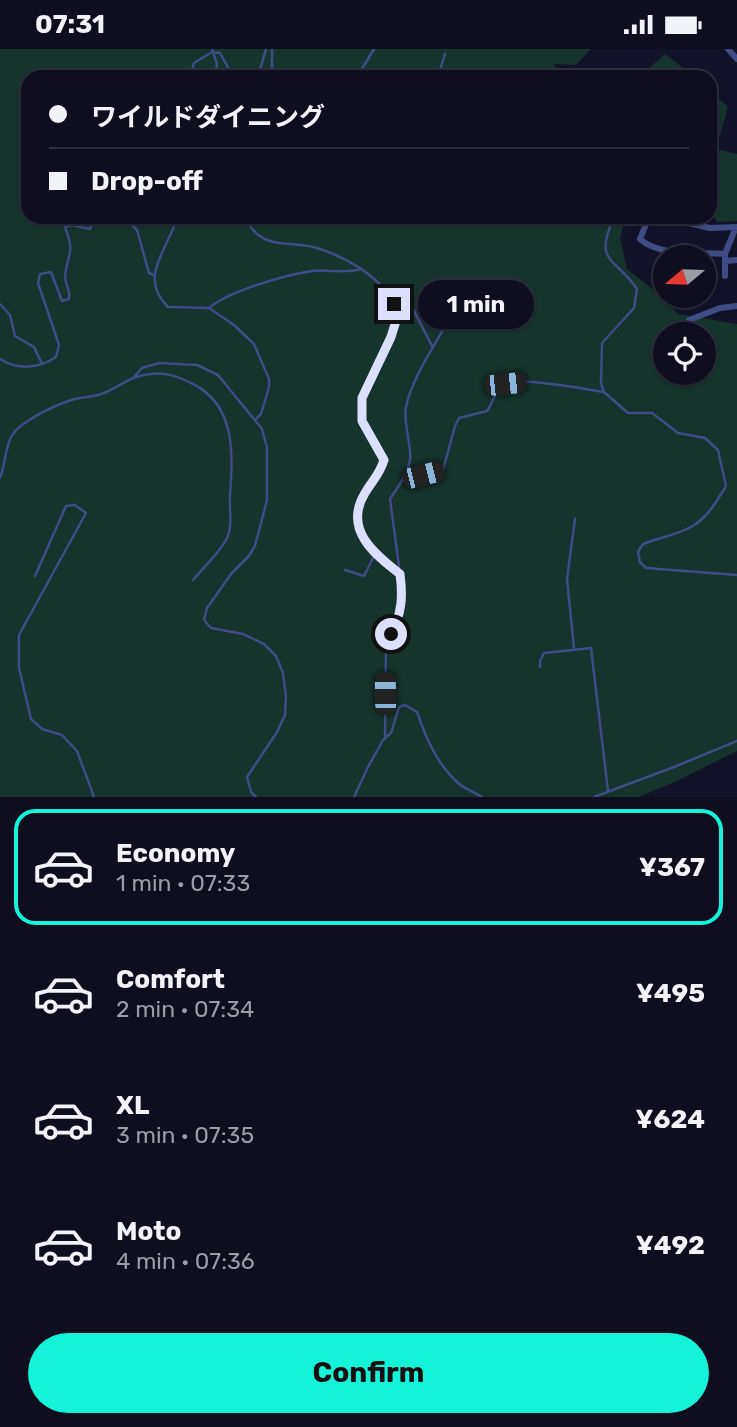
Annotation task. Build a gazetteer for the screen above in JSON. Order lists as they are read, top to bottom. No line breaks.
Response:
{"north":"left","page":{"status":"07:31","banner":["ワイルドダイニング","Drop-off"],"bubble":"1 min","list":[{"name":"Economy","note":"1 min · 07:33","value":"¥367"},{"name":"Comfort","note":"2 min · 07:34","value":"¥495"},{"name":"XL","note":"3 min · 07:35","value":"¥624"},{"name":"Moto","note":"4 min · 07:36","value":"¥492"}],"buttons":"Confirm"}}
